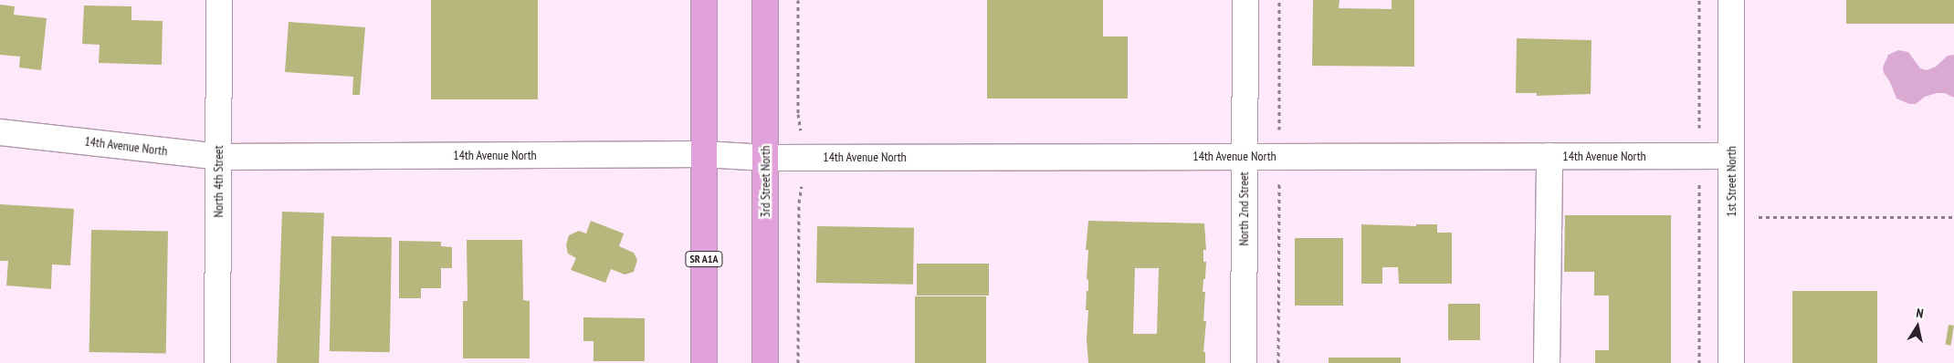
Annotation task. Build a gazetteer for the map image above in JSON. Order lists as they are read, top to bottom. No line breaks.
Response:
{"streets":{"main road":["3rd Street North","SR A1A"],"street":["14th Avenue North","North 4th Street","1st Street North","North 2nd Street"]},"crossings":[["14th Avenue North","North 4th Street"],["14th Avenue North","3rd Street North"],["14th Avenue North","1st Street North"],["14th Avenue North","North 2nd Street"],["14th Avenue North","SR A1A"]],"north":"top"}
